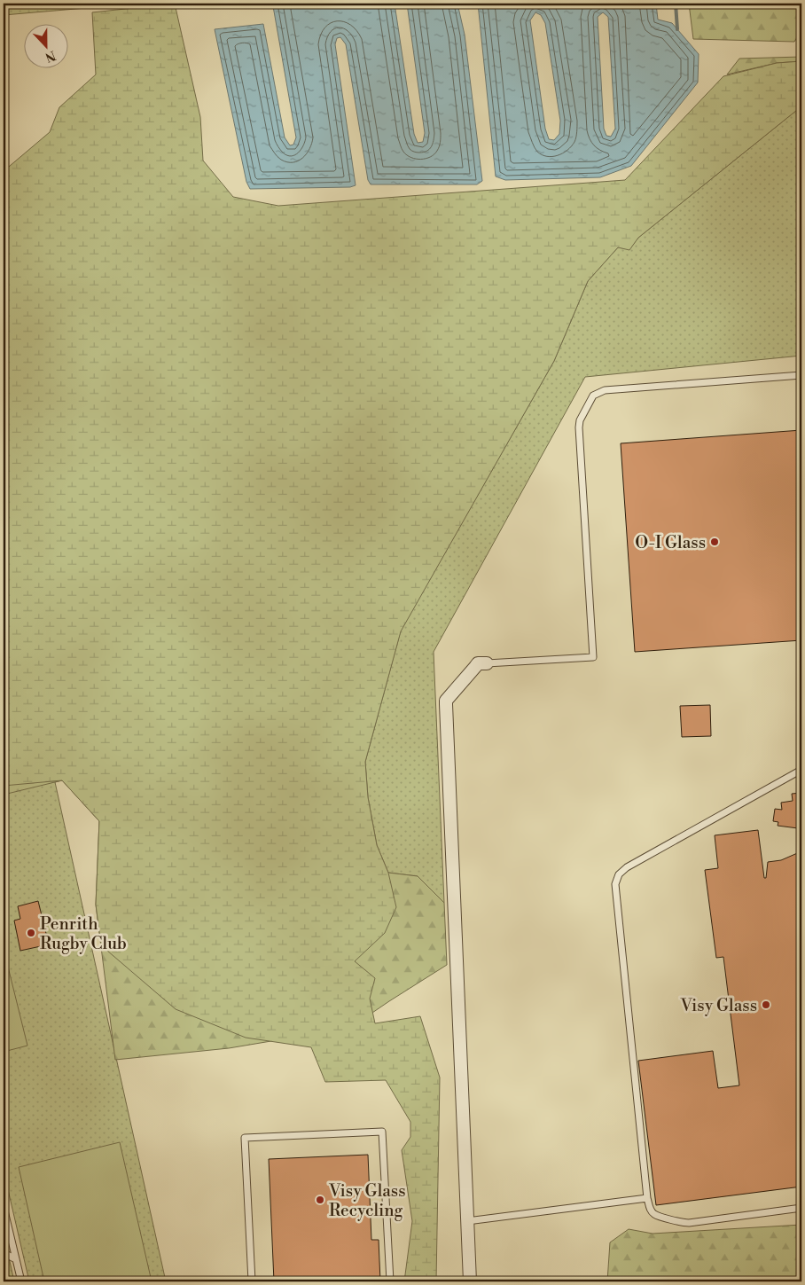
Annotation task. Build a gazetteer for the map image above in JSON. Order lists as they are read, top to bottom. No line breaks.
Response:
{"places":["O-I Glass","Penrith Rugby Club","Visy Glass","Visy Glass Recycling"],"north":"bottom"}
